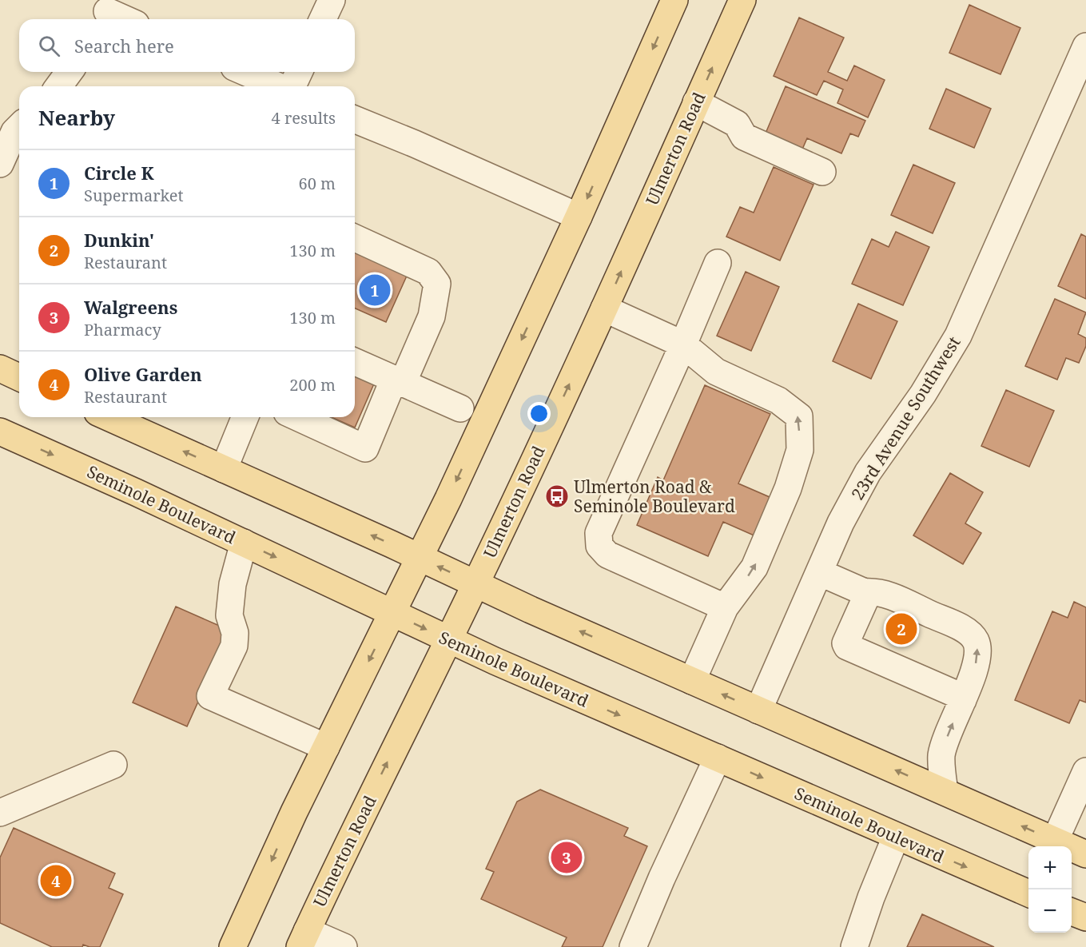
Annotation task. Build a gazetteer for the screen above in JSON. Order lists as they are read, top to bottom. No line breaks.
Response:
{"streets":{"main road":["Ulmerton Road","Seminole Boulevard"],"street":["23rd Avenue Southwest"]},"crossings":[["Ulmerton Road","Seminole Boulevard"]],"places":{"bus stop":["Ulmerton Road & Seminole Boulevard"]},"page":{"search":"Search here","heading":["Nearby","4 results"],"list":[{"mark":"1","name":"Circle K","note":"Supermarket","value":"60 m"},{"mark":"2","name":"Dunkin'","note":"Restaurant","value":"130 m"},{"mark":"3","name":"Walgreens","note":"Pharmacy","value":"130 m"},{"mark":"4","name":"Olive Garden","note":"Restaurant","value":"200 m"}],"pins":["1","2","3","4"],"map_buttons":["+","−"]}}
